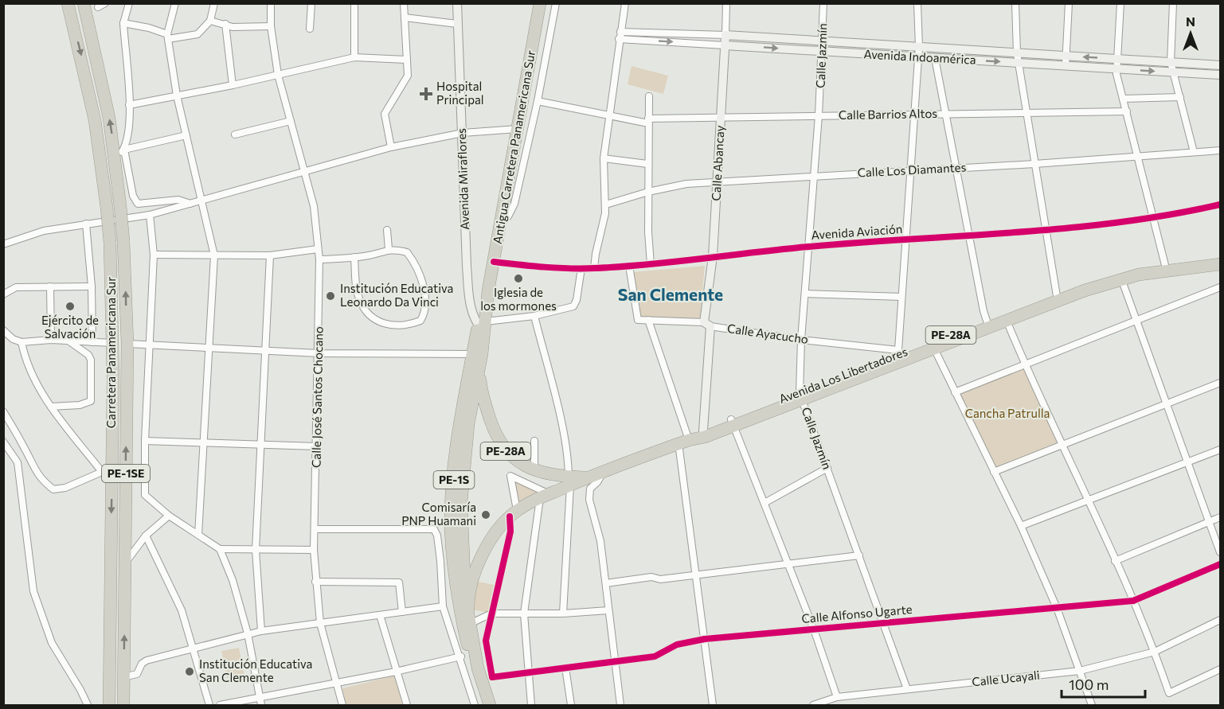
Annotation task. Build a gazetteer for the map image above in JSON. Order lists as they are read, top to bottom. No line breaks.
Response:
{"streets":{"highway":["Antigua Carretera Panamericana Sur","PE-28A","Carretera Panamericana Sur","Avenida Los Libertadores","PE-1SE","PE-1S"],"street":["Calle Jazmín","Avenida Indoamérica","Calle Barrios Altos","Calle Abancay","Calle Los Diamantes","Avenida Miraflores","Avenida Aviación","Calle Ayacucho","Calle José Santos Chocano","Calle Alfonso Ugarte","Calle Ucayali"]},"crossings":[["Calle Jazmín","Avenida Indoamérica"],["Calle Jazmín","Calle Barrios Altos"],["Calle Jazmín","Calle Los Diamantes"],["Calle Jazmín","Avenida Aviación"],["Calle Jazmín","Calle Ayacucho"],["Calle Jazmín","Avenida Los Libertadores"],["Calle Jazmín","Calle Alfonso Ugarte"],["Calle Jazmín","Calle Ucayali"],["Avenida Indoamérica","Calle Abancay"],["Calle Barrios Altos","Calle Abancay"],["Antigua Carretera Panamericana Sur","Avenida Miraflores"],["Antigua Carretera Panamericana Sur","Avenida Aviación"],["Antigua Carretera Panamericana Sur","PE-28A"],["Antigua Carretera Panamericana Sur","Avenida Los Libertadores"],["Calle Abancay","Calle Los Diamantes"],["Calle Abancay","Avenida Aviación"],["Calle Abancay","Calle Ayacucho"],["Calle Abancay","Avenida Los Libertadores"],["Avenida Aviación","Calle Ayacucho"],["Calle Ayacucho","Avenida Los Libertadores"],["PE-28A","Avenida Los Libertadores"]],"districts":["San Clemente"],"parks":["Cancha Patrulla"],"places":{"health":["Hospital Principal"],"other":["Iglesia de los mormones","Institución Educativa Leonardo Da Vinci","Ejército de Salvación","Comisaría PNP Huamani","Institución Educativa San Clemente"]},"scale_bar":"100 m","north":"top"}
